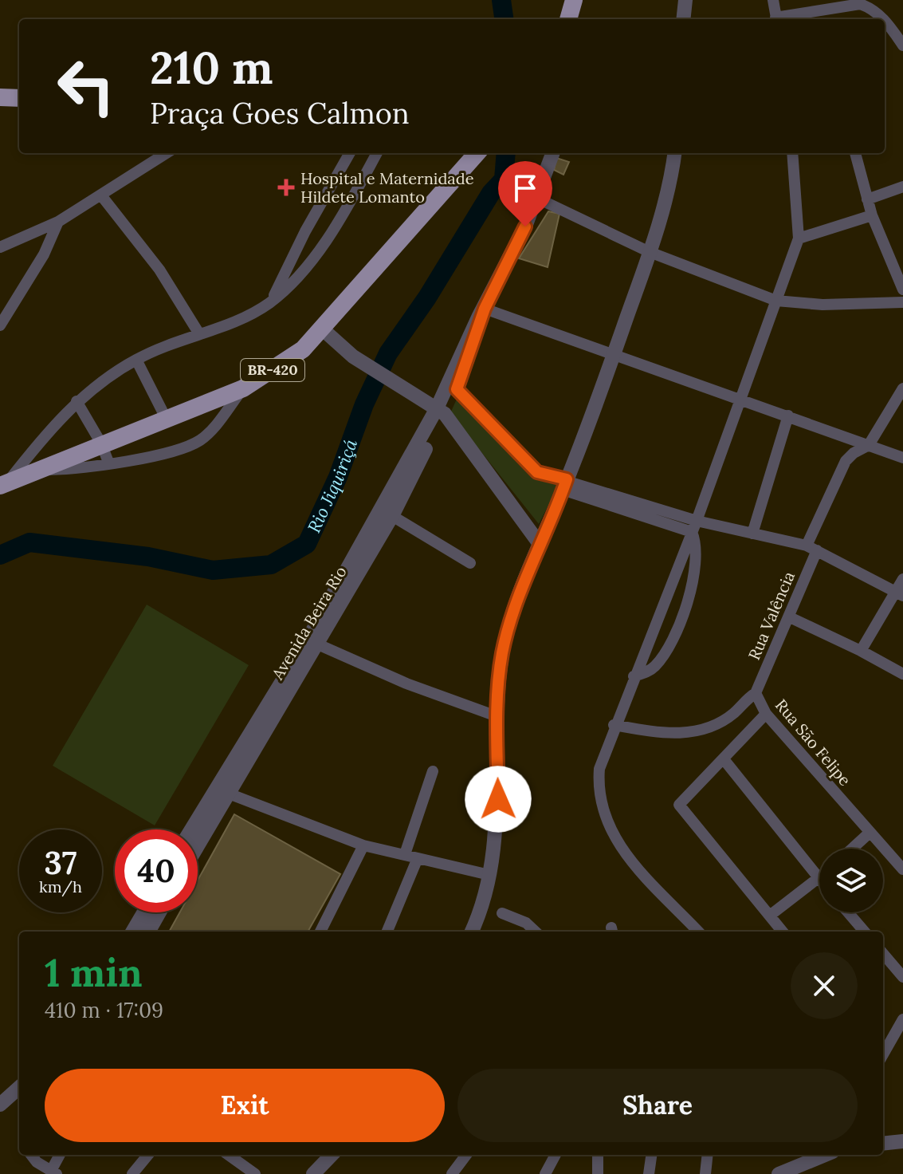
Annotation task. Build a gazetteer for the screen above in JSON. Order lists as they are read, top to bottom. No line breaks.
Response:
{"streets":{"main road":["BR-420"],"street":["Rua Valência","Avenida Beira Rio","Rua São Felipe"]},"crossings":[["Rua Valência","Rua São Felipe"]],"water":["Rio Jiquiriçá"],"places":{"health":["Hospital e Maternidade Hildete Lomanto"]},"page":{"turn":["210 m","Praça Goes Calmon"],"speed":"37 km/h","limit":"40","heading":["1 min","410 m · 17:09"],"buttons":["Exit","Share"]}}
